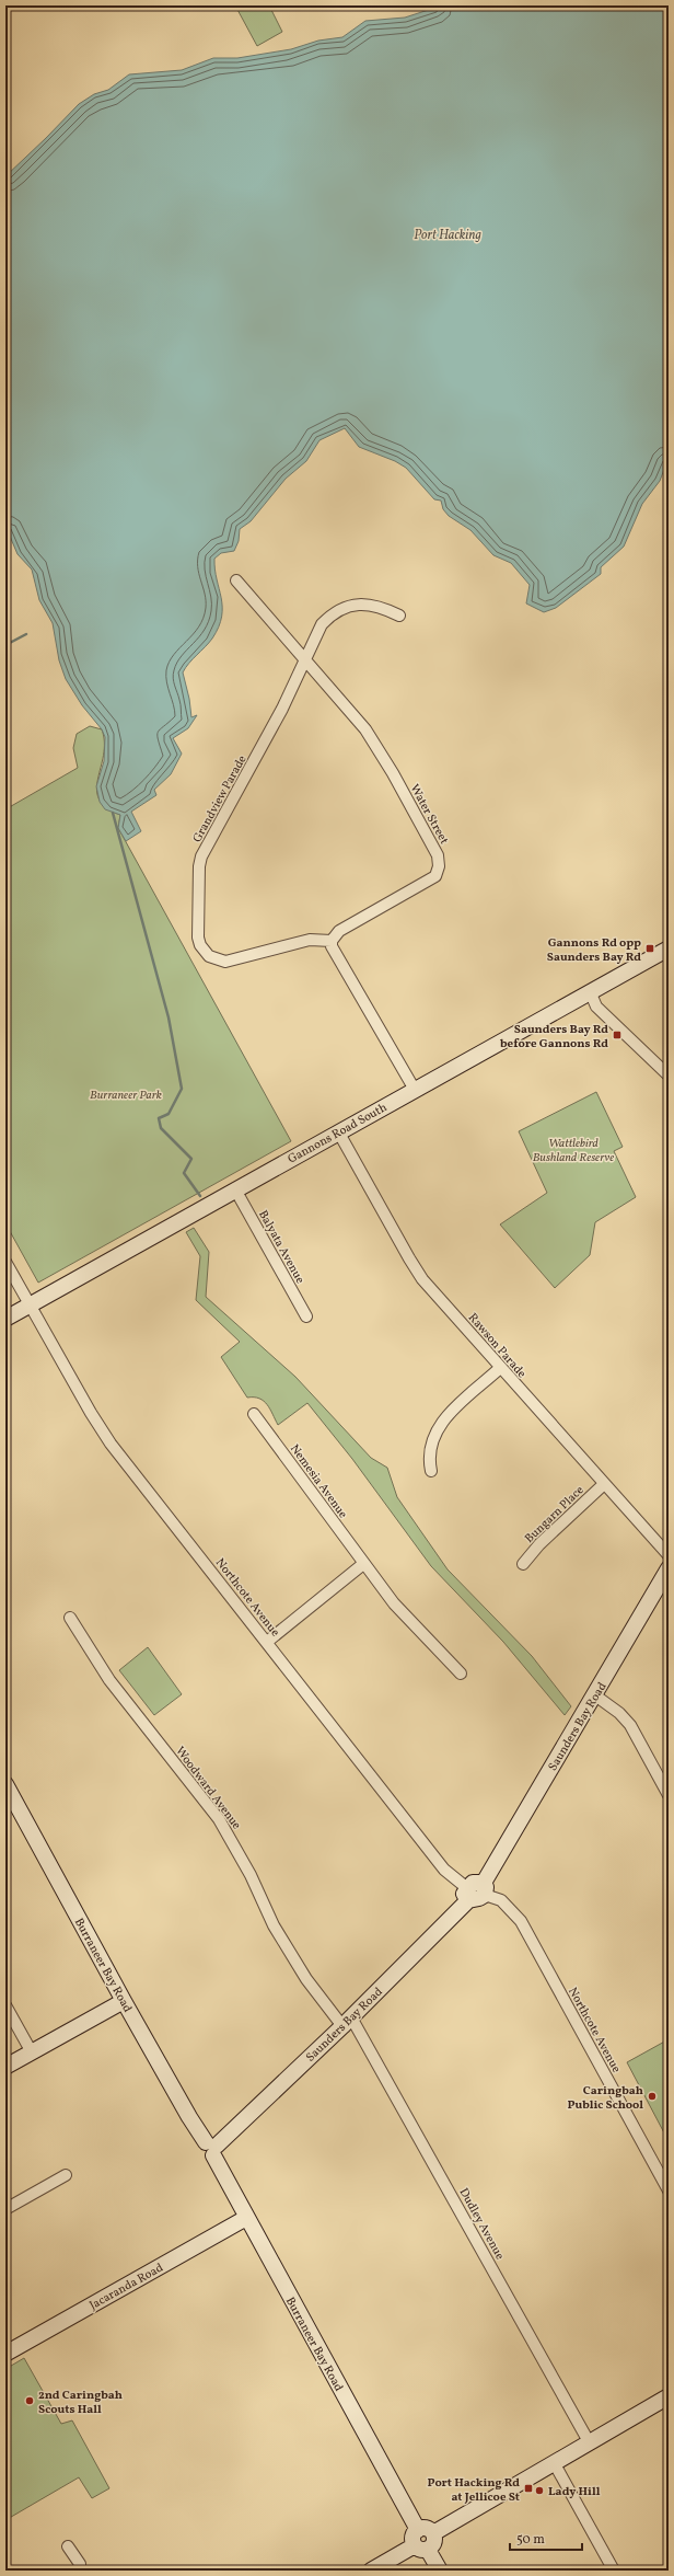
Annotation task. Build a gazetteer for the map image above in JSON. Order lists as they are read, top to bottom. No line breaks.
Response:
{"streets":{"street":["Grandview Parade","Water Street","Gannons Road South","Balyata Avenue","Rawson Parade","Nemesia Avenue","Bungarn Place","Northcote Avenue","Saunders Bay Road","Woodward Avenue","Burraneer Bay Road","Dudley Avenue","Jacaranda Road"]},"crossings":[["Grandview Parade","Water Street"],["Gannons Road South","Balyata Avenue"],["Gannons Road South","Rawson Parade"],["Gannons Road South","Northcote Avenue"],["Rawson Parade","Bungarn Place"],["Northcote Avenue","Saunders Bay Road"],["Saunders Bay Road","Woodward Avenue"],["Saunders Bay Road","Burraneer Bay Road"],["Saunders Bay Road","Dudley Avenue"],["Woodward Avenue","Dudley Avenue"],["Burraneer Bay Road","Jacaranda Road"]],"water":["Port Hacking"],"parks":["Burraneer Park","Wattlebird Bushland Reserve"],"places":{"transit":["Gannons Rd opp Saunders Bay Rd","Saunders Bay Rd before Gannons Rd","Port Hacking Rd at Jellicoe St"],"other":["Caringbah Public School","2nd Caringbah Scouts Hall","Lady Hill"]},"scale_bar":"50 m"}
